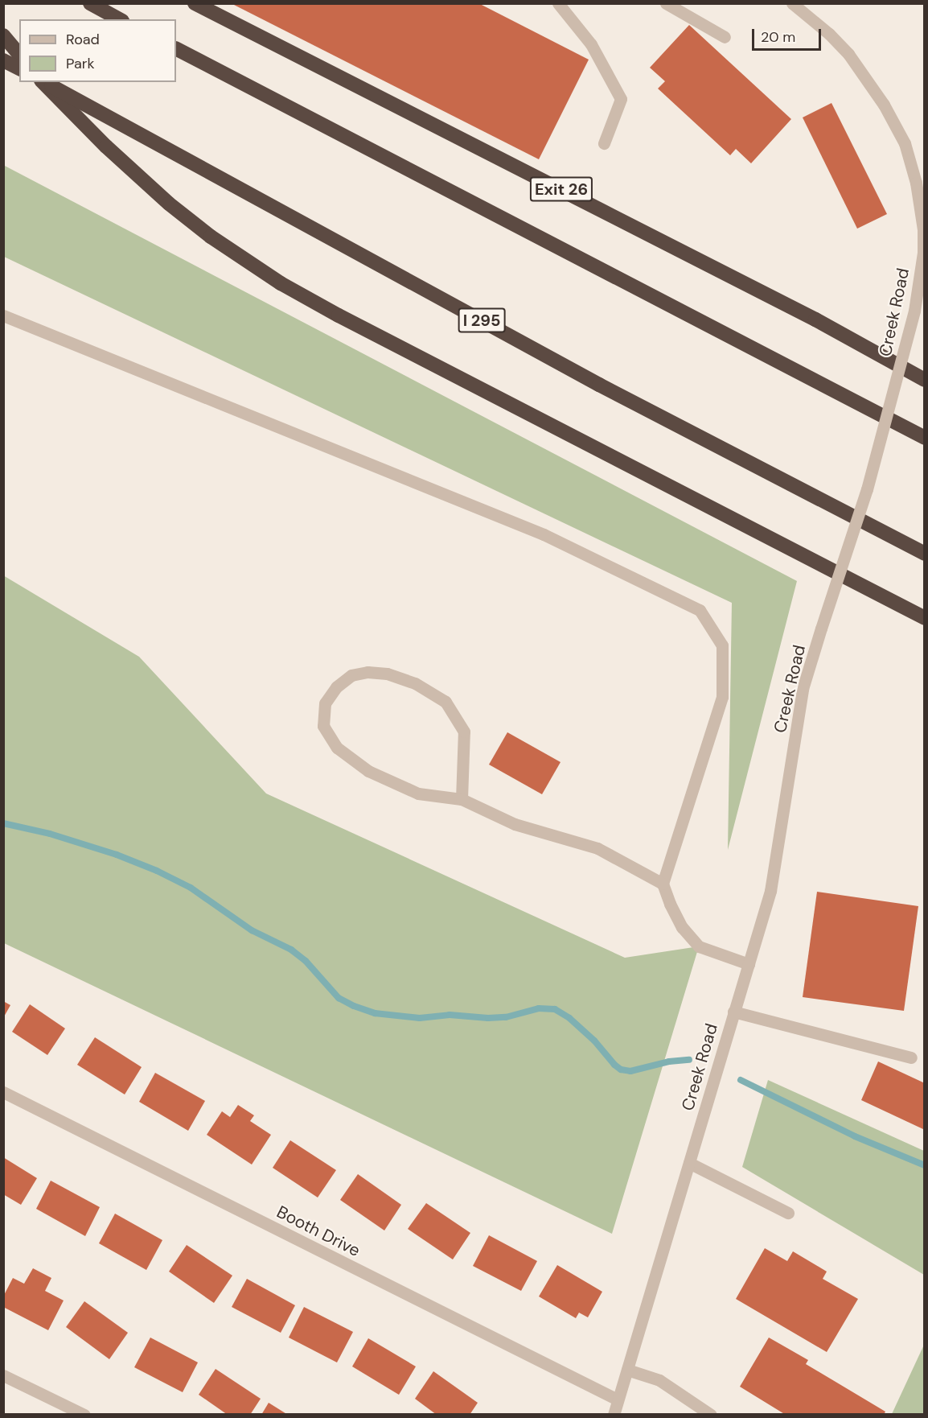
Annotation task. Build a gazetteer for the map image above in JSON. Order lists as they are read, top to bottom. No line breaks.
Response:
{"streets":{"highway":["Exit 26","I 295"],"street":["Creek Road","Booth Drive"]},"crossings":[["Creek Road","Booth Drive"]],"legend":["Road","Park"],"scale_bar":"20 m"}
